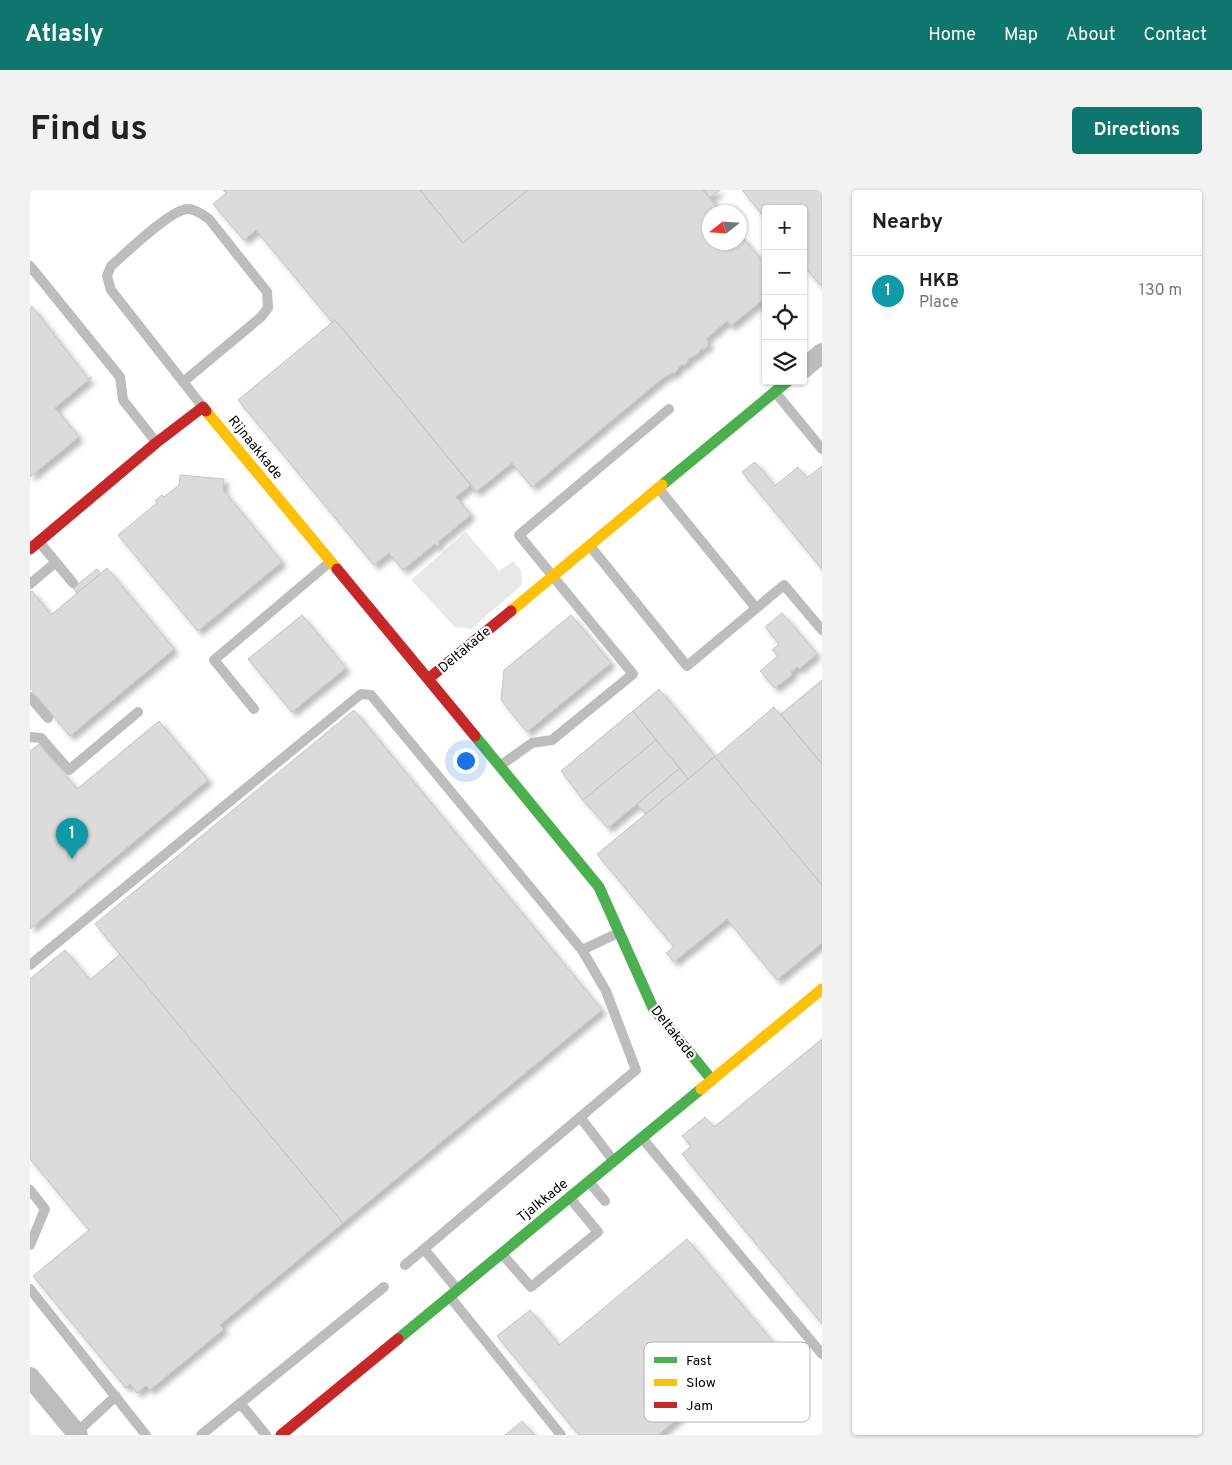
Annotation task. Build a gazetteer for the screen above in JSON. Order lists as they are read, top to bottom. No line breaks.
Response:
{"streets":{"street":["Rijnaakkade","Deltakade","Tjalkkade"]},"crossings":[["Rijnaakkade","Deltakade"],["Deltakade","Tjalkkade"]],"legend":["Fast","Slow","Jam"],"north":"left","page":{"header":"Atlasly","nav":["Home","Map","About","Contact"],"buttons":"Directions","title":"Find us","heading":"Nearby","map_buttons":["+","−"],"list":[{"mark":"1","name":"HKB","note":"Place","value":"130 m"}],"pins":"1"}}
